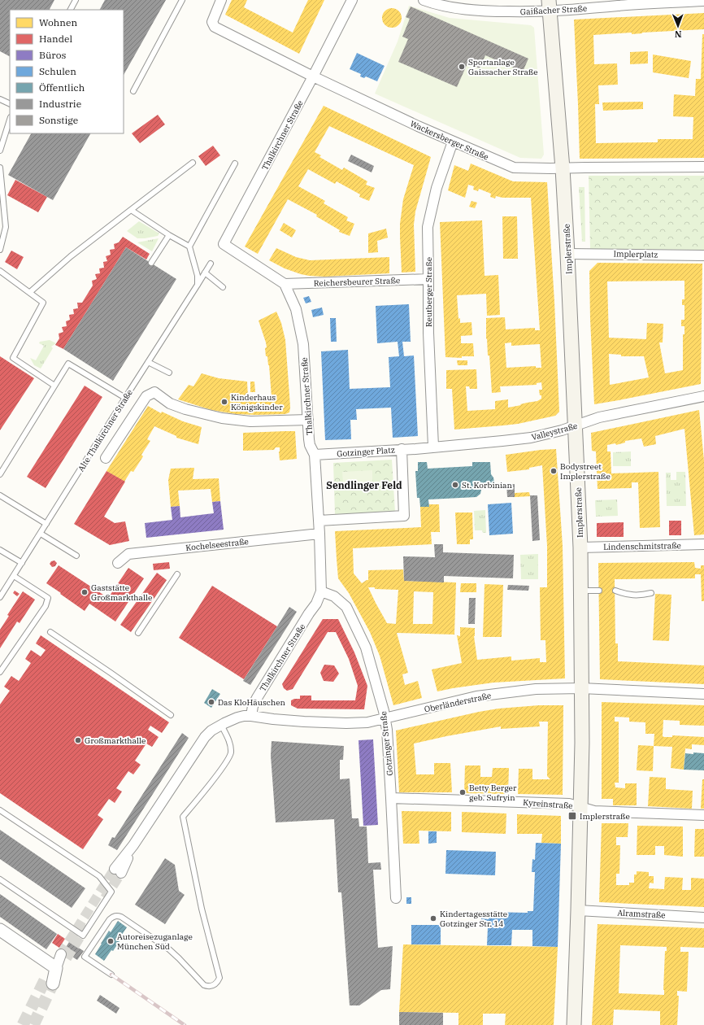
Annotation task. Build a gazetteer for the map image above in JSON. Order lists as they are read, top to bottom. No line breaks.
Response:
{"streets":{"main road":["Implerstraße"],"street":["Gaißacher Straße","Thalkirchner Straße","Wackersberger Straße","Implerplatz","Reichersbeurer Straße","Reutberger Straße","Valleystraße","Gotzinger Platz","Kochelseestraße","Lindenschmitstraße","Oberländerstraße","Gotzinger Straße","Kyreinstraße","Alramstraße"],"lane":["Alte Thalkirchner Straße"]},"crossings":[["Gaißacher Straße","Implerstraße"],["Thalkirchner Straße","Wackersberger Straße"],["Thalkirchner Straße","Reichersbeurer Straße"],["Thalkirchner Straße","Gotzinger Platz"],["Thalkirchner Straße","Kochelseestraße"],["Thalkirchner Straße","Oberländerstraße"],["Thalkirchner Straße","Gotzinger Straße"],["Wackersberger Straße","Implerstraße"],["Wackersberger Straße","Reutberger Straße"],["Implerstraße","Implerplatz"],["Implerstraße","Valleystraße"],["Implerstraße","Lindenschmitstraße"],["Implerstraße","Oberländerstraße"],["Implerstraße","Kyreinstraße"],["Implerstraße","Alramstraße"],["Reichersbeurer Straße","Reutberger Straße"],["Reutberger Straße","Valleystraße"],["Valleystraße","Gotzinger Platz"],["Oberländerstraße","Gotzinger Straße"],["Gotzinger Straße","Kyreinstraße"]],"districts":["Sendlinger Feld"],"places":{"other":["Sportanlage Gaissacher Straße","Kinderhaus Königskinder","Bodystreet Implerstraße","St. Korbinian","Gaststätte Großmarkthalle","Das KloHäuschen","Großmarkthalle","Betty Berger geb. Sufryin","Kindertagesstätte Gotzinger Str. 14","Autoreisezuganlage München Süd"],"transit":["Implerstraße"]},"legend":["Wohnen","Handel","Büros","Schulen","Öffentlich","Industrie","Sonstige"],"north":"bottom"}
